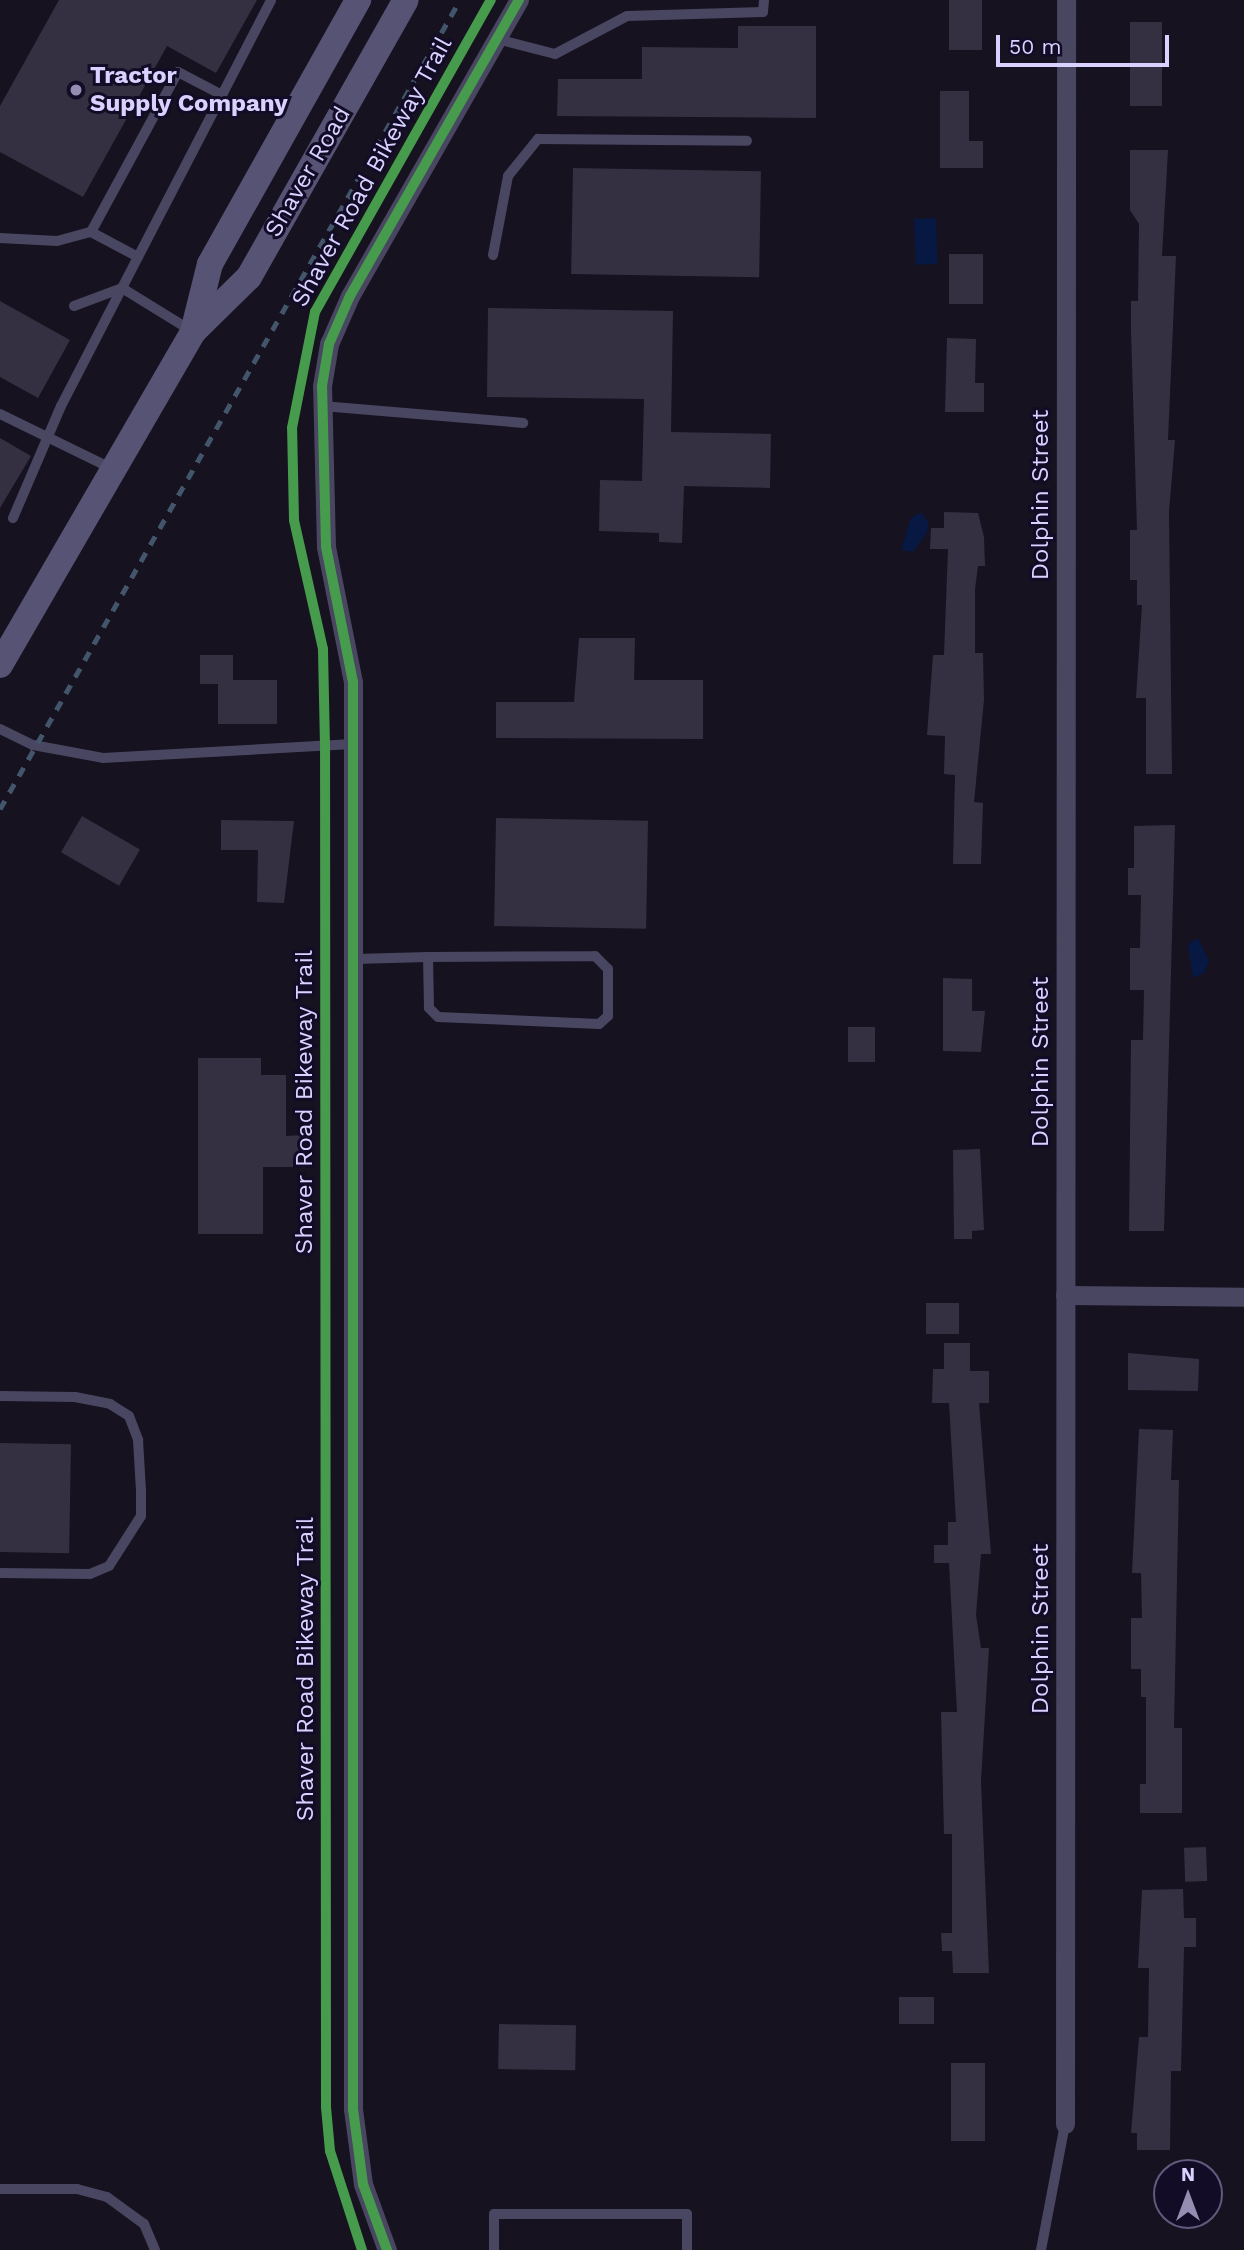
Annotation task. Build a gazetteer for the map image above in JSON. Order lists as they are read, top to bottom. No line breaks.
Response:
{"streets":{"main road":["Shaver Road"],"street":["Dolphin Street"],"cycle path":["Shaver Road Bikeway Trail"]},"places":["Tractor Supply Company"],"scale_bar":"50 m","north":"top"}
